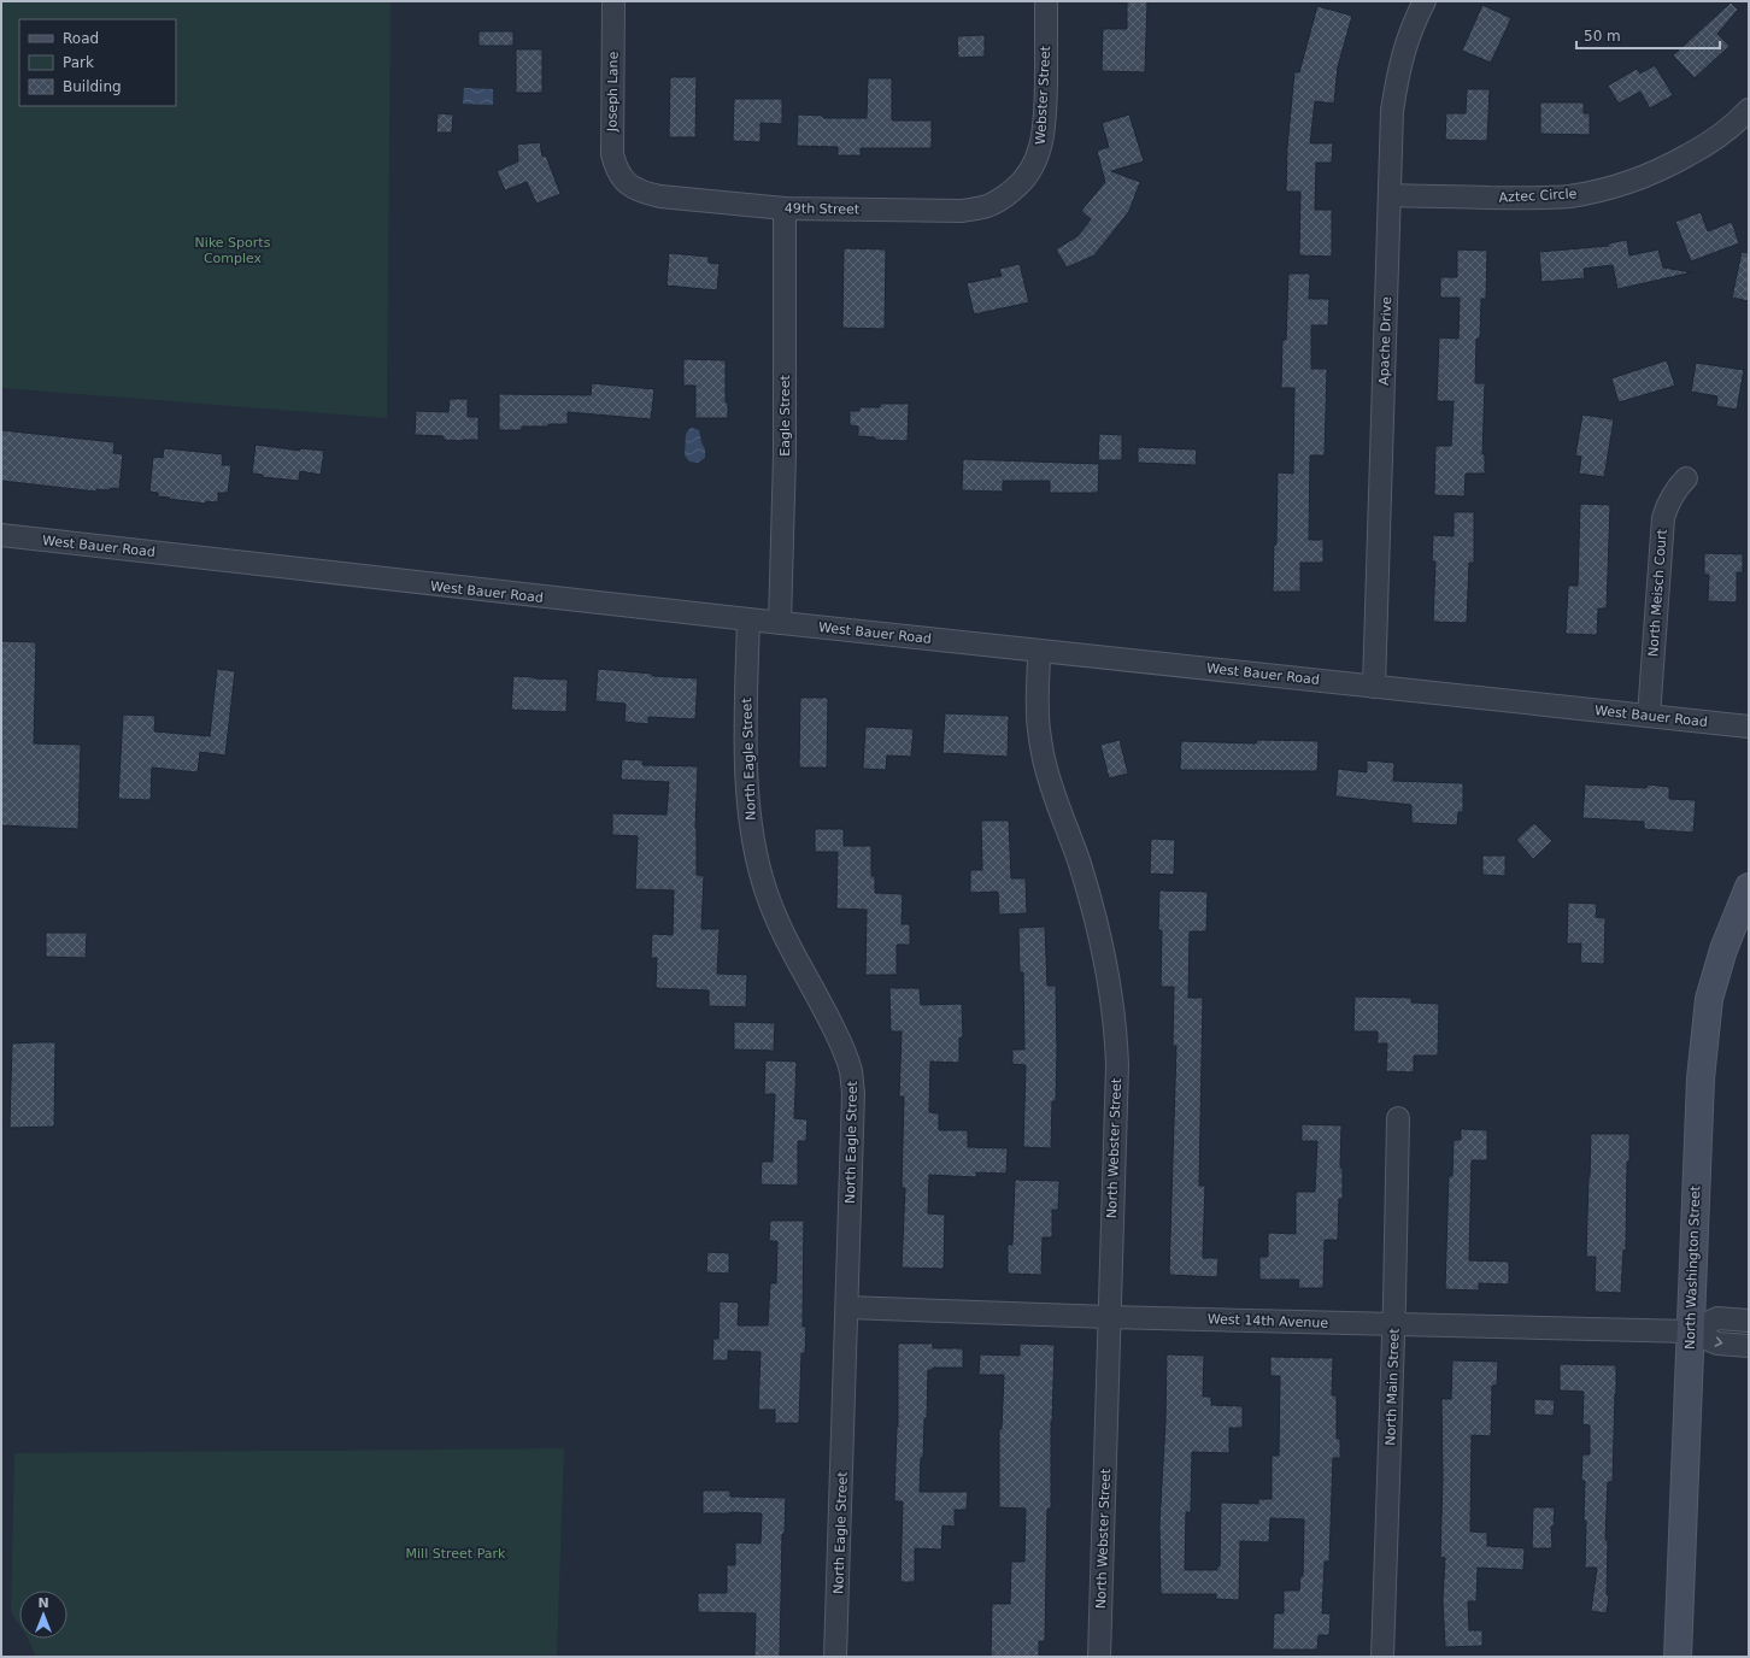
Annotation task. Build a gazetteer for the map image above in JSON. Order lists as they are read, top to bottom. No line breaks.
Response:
{"streets":{"main road":["North Washington Street"],"street":["Joseph Lane","Webster Street","Aztec Circle","49th Street","Apache Drive","Eagle Street","West Bauer Road","North Meisch Court","North Eagle Street","North Webster Street","West 14th Avenue","North Main Street"]},"crossings":[["Joseph Lane","49th Street"],["Webster Street","49th Street"],["Aztec Circle","Apache Drive"],["49th Street","Eagle Street"],["Apache Drive","West Bauer Road"],["Eagle Street","West Bauer Road"],["West Bauer Road","North Meisch Court"],["West Bauer Road","North Eagle Street"],["West Bauer Road","North Webster Street"],["North Eagle Street","West 14th Avenue"],["North Webster Street","West 14th Avenue"],["North Washington Street","West 14th Avenue"],["West 14th Avenue","North Main Street"]],"parks":["Nike Sports Complex","Mill Street Park"],"legend":["Road","Park","Building"],"scale_bar":"50 m","north":"top"}
